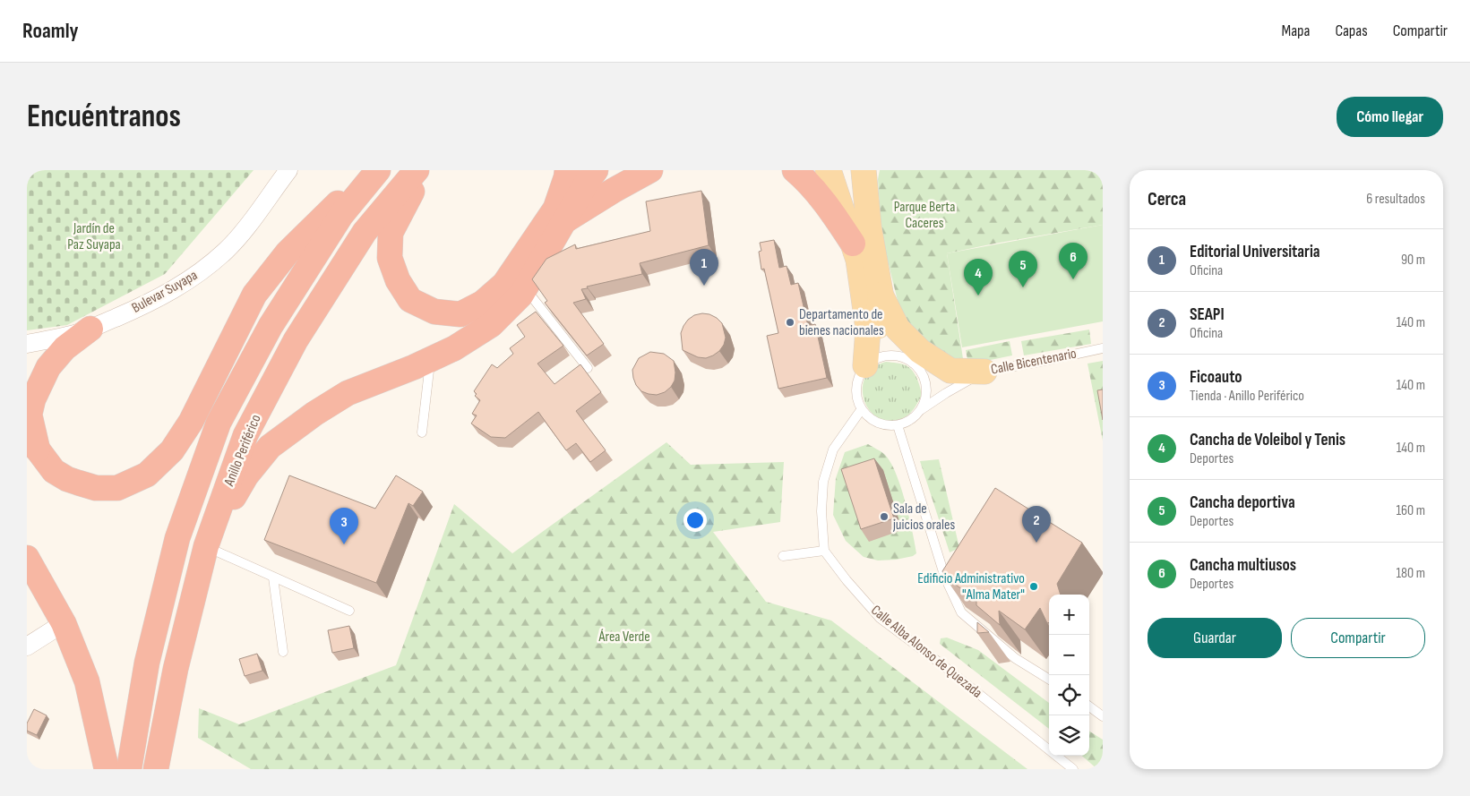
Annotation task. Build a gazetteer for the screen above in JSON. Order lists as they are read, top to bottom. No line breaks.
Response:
{"streets":{"highway":["Anillo Periférico"],"street":["Bulevar Suyapa"],"lane":["Calle Bicentenario","Calle Alba Alonso de Quezada"]},"parks":["Parque Berta Caceres","Jardín de Paz Suyapa","Área Verde"],"places":["Departamento de bienes nacionales","Sala de juicios orales","Edificio Administrativo \"Alma Mater\""],"page":{"header":"Roamly","nav":["Mapa","Capas","Compartir"],"buttons":["Cómo llegar",["Guardar","Compartir"]],"title":"Encuéntranos","heading":["Cerca","6 resultados"],"list":[{"mark":"1","name":"Editorial Universitaria","note":"Oficina","value":"90 m"},{"mark":"2","name":"SEAPI","note":"Oficina","value":"140 m"},{"mark":"3","name":"Ficoauto","note":"Tienda · Anillo Periférico","value":"140 m"},{"mark":"4","name":"Cancha de Voleibol y Tenis","note":"Deportes","value":"140 m"},{"mark":"5","name":"Cancha deportiva","note":"Deportes","value":"160 m"},{"mark":"6","name":"Cancha multiusos","note":"Deportes","value":"180 m"}],"pins":["6","1","5","4","2","3"],"map_buttons":["+","−"]}}
